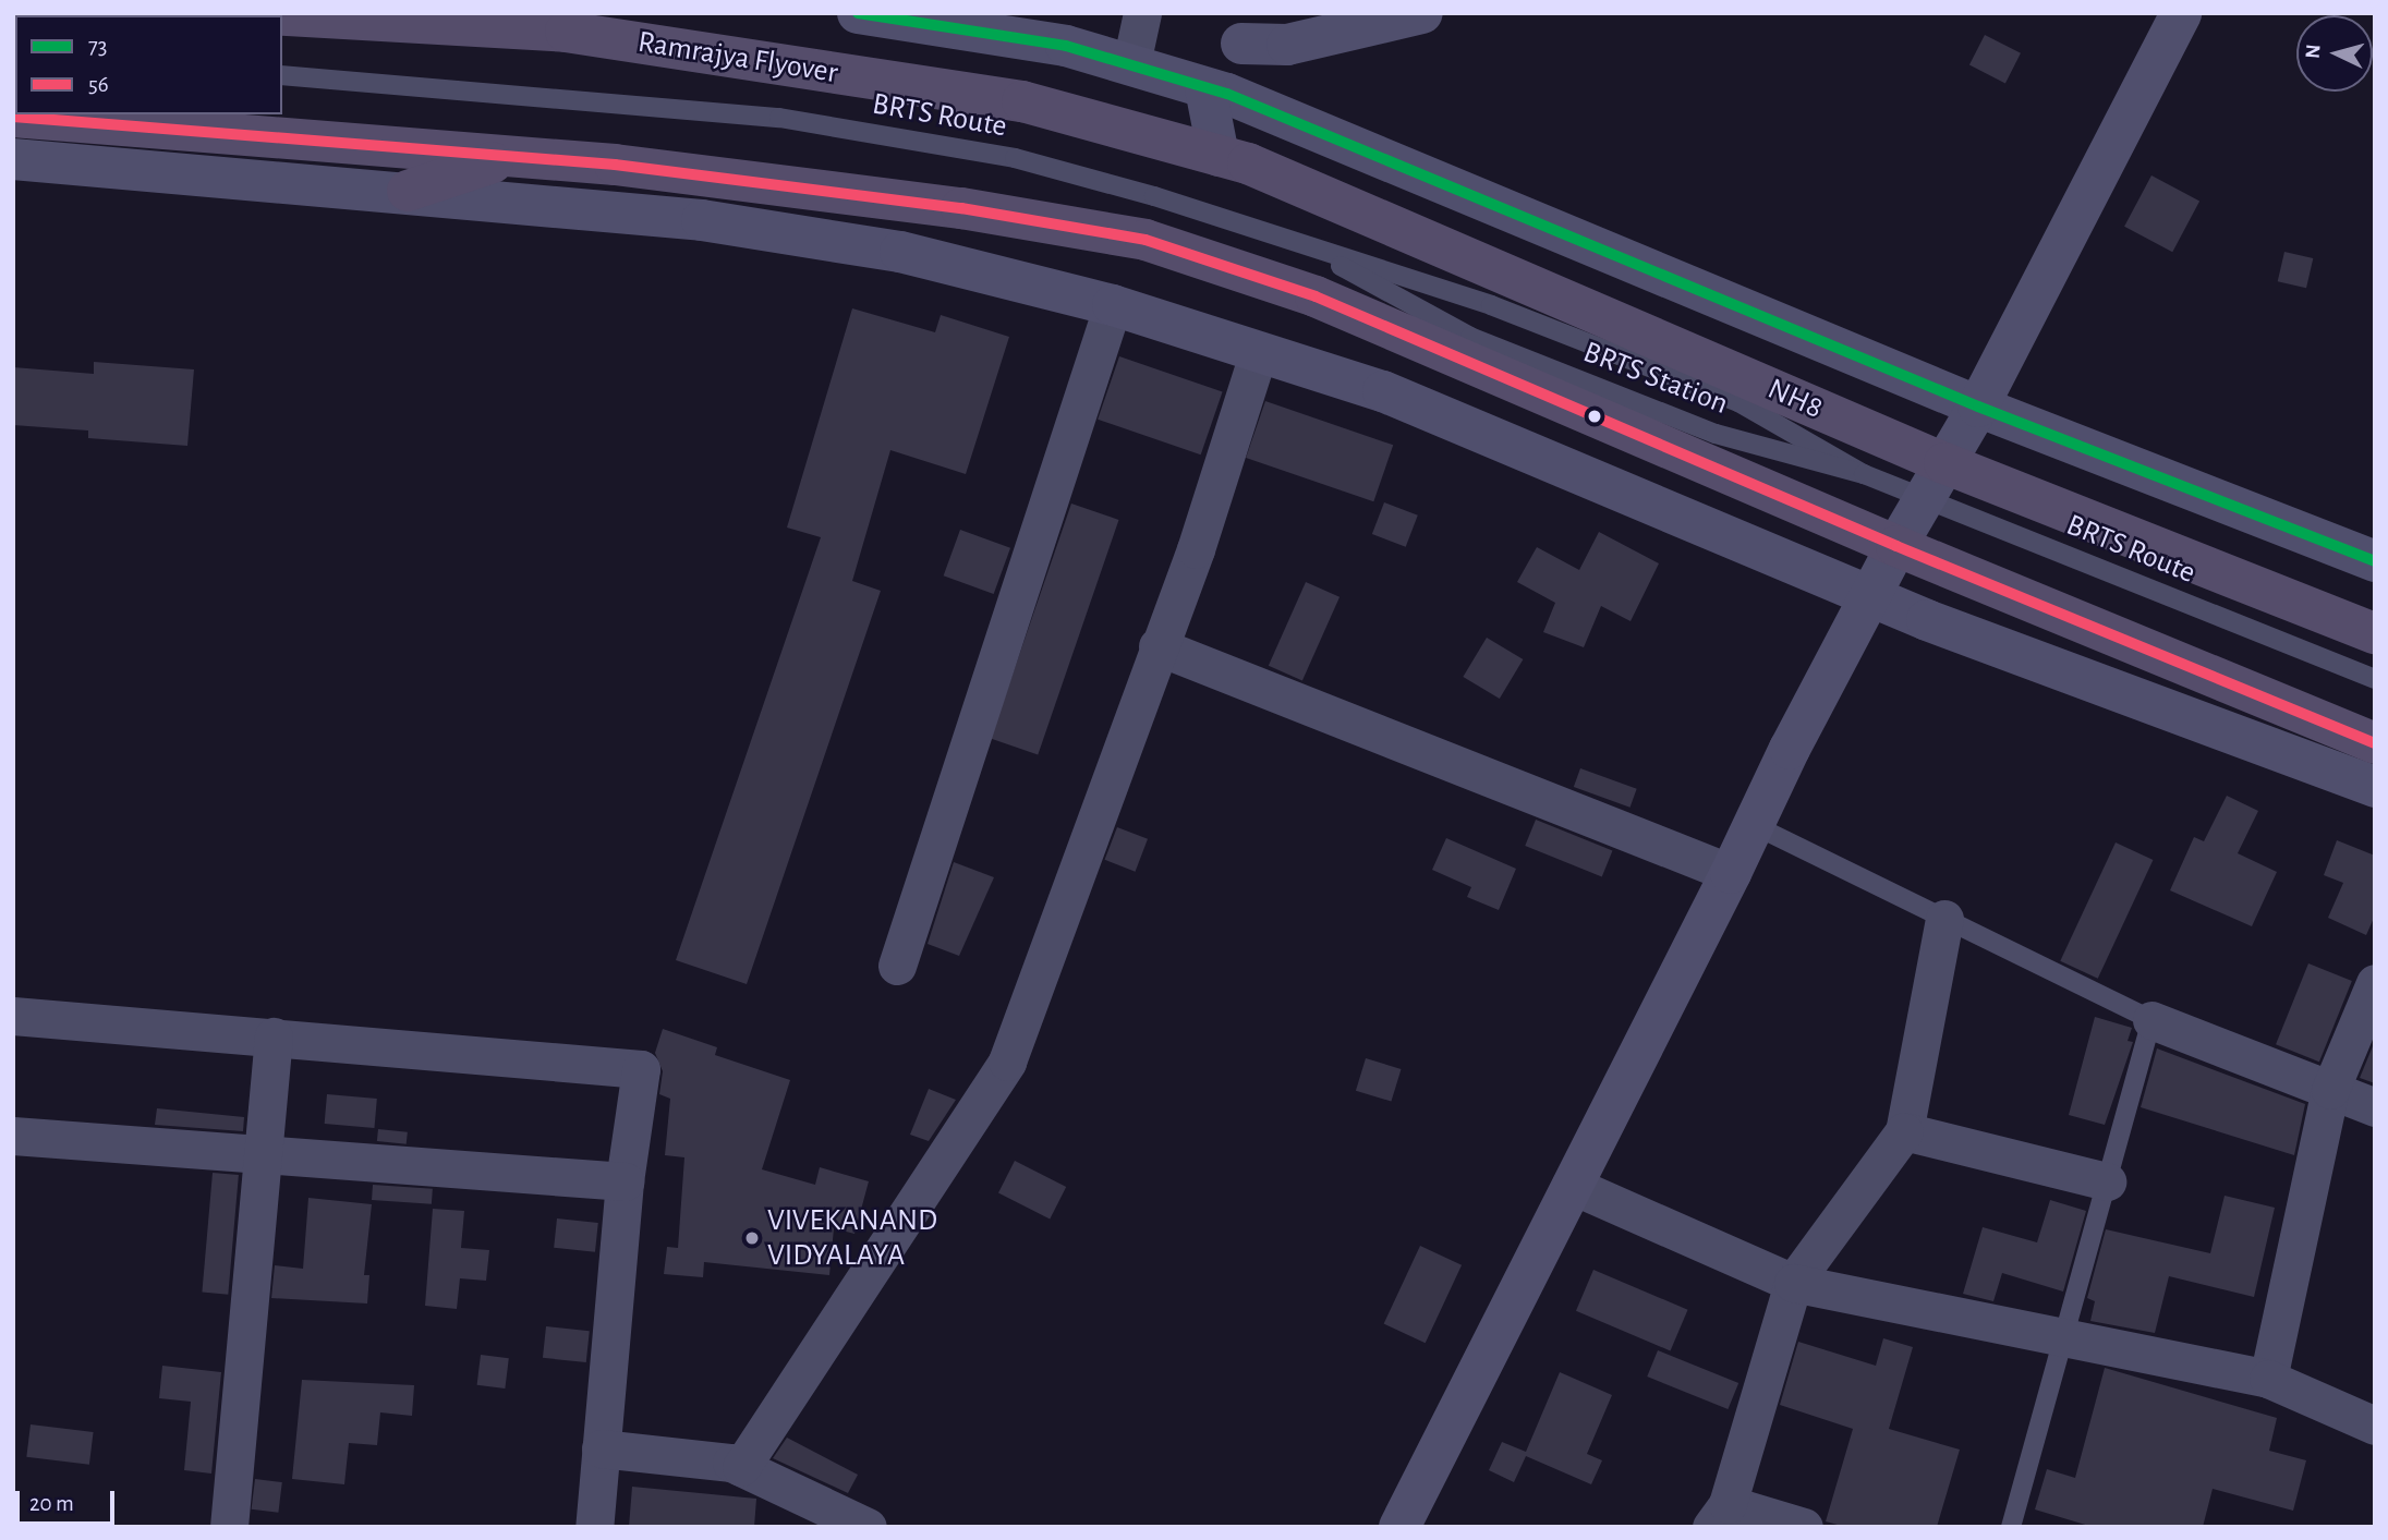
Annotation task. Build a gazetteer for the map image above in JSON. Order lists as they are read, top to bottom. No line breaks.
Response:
{"streets":{"main road":["Ramrajya Flyover","NH8"],"lane":["BRTS Route","BRTS Station"]},"crossings":[["Ramrajya Flyover","NH8"],["BRTS Route","BRTS Station"],["BRTS Route","NH8"]],"places":["VIVEKANAND VIDYALAYA"],"lines":["transit line 73","transit line 56"],"legend":["73","56"],"scale_bar":"20 m","north":"left"}
